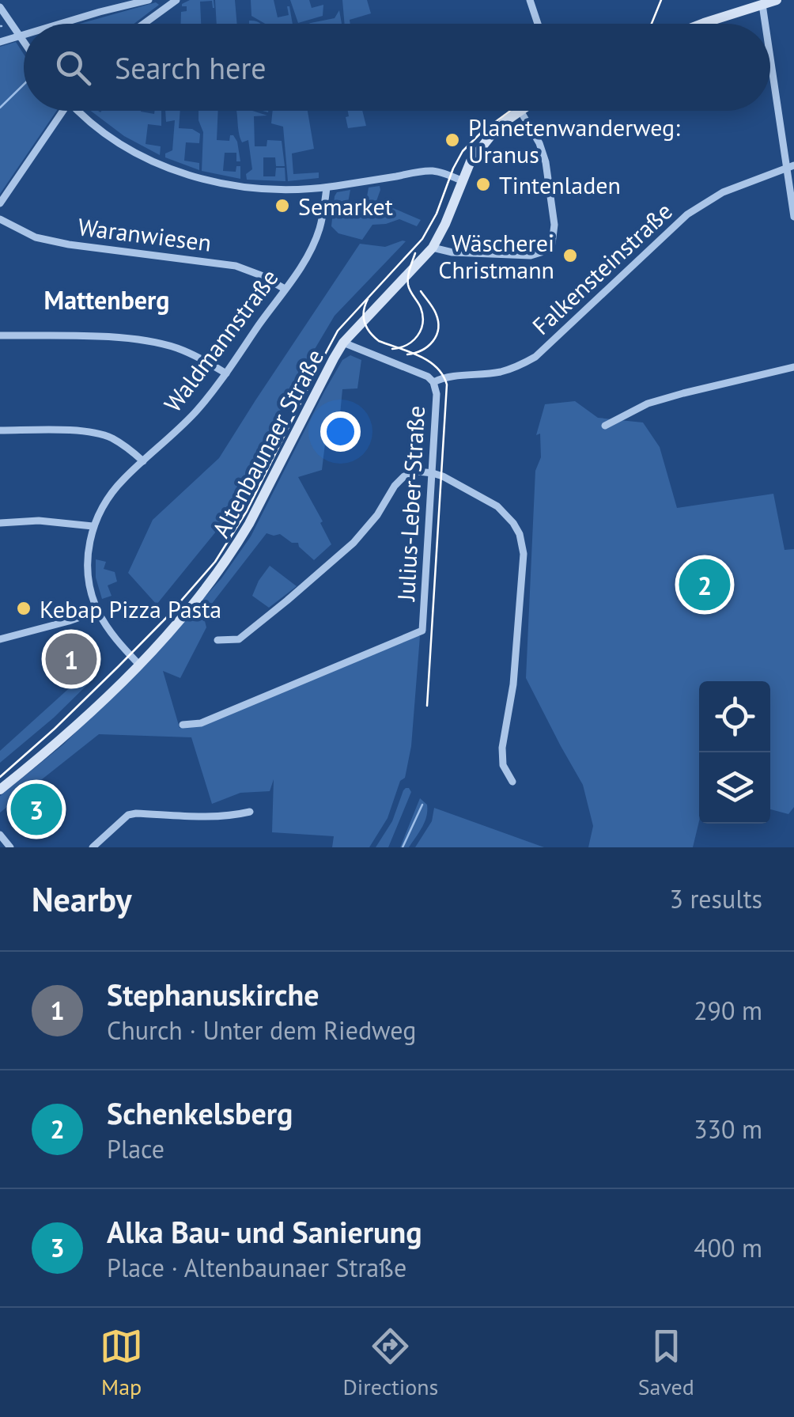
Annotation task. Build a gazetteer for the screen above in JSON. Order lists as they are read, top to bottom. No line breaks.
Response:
{"streets":{"main road":["Altenbaunaer Straße"],"street":["Waranwiesen","Falkensteinstraße","Waldmannstraße","Julius-Leber-Straße"]},"crossings":[["Waranwiesen","Waldmannstraße"],["Falkensteinstraße","Julius-Leber-Straße"],["Waldmannstraße","Altenbaunaer Straße"],["Altenbaunaer Straße","Julius-Leber-Straße"]],"districts":["Mattenberg"],"places":["Planetenwanderweg: Uranus","Tintenladen","Semarket","Wäscherei Christmann","Kebap Pizza Pasta"],"page":{"search":"Search here","pins":["2","1","3"],"heading":["Nearby","3 results"],"list":[{"mark":"1","name":"Stephanuskirche","note":"Church · Unter dem Riedweg","value":"290 m"},{"mark":"2","name":"Schenkelsberg","note":"Place","value":"330 m"},{"mark":"3","name":"Alka Bau- und Sanierung","note":"Place · Altenbaunaer Straße","value":"400 m"}],"nav":["Map","Directions","Saved"]}}
